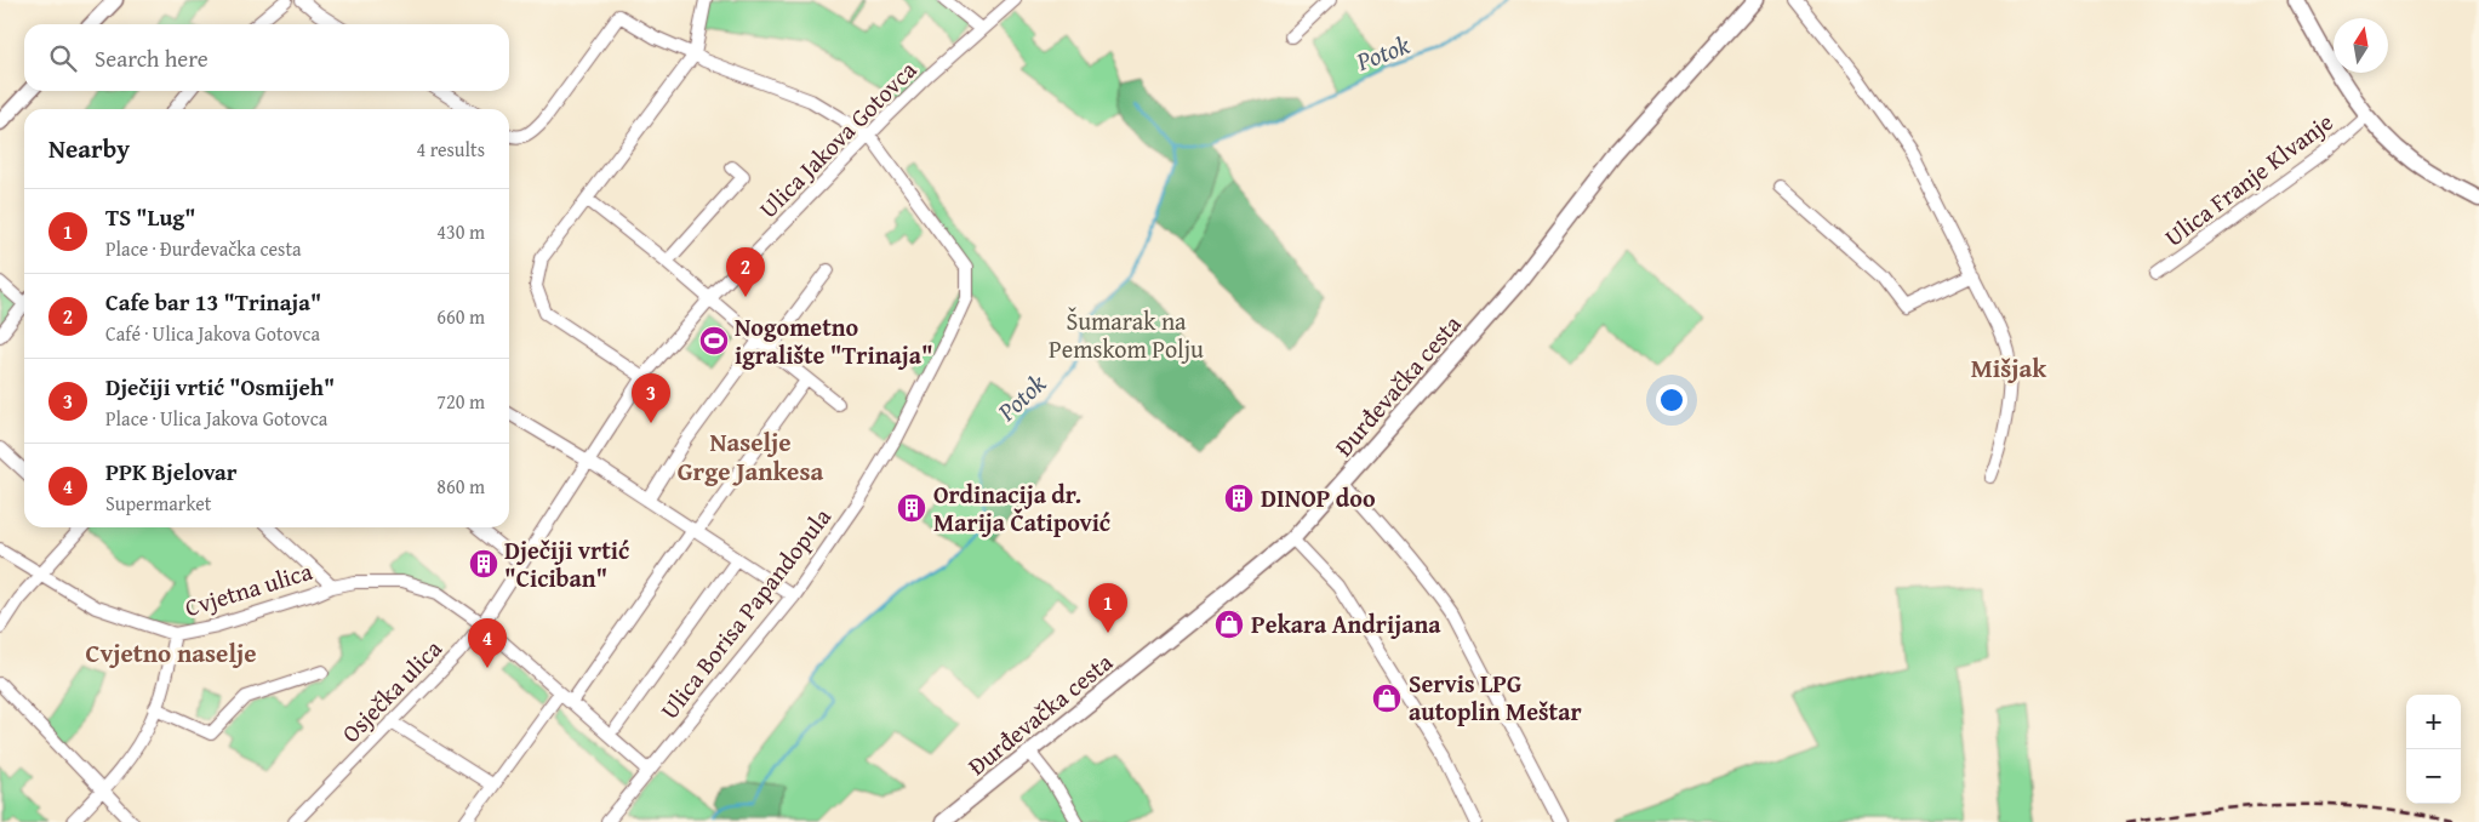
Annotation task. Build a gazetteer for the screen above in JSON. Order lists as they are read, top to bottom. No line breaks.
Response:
{"streets":{"main road":["Đurđevačka cesta"],"street":["Ulica Jakova Gotovca","Ulica Franje Klvanje","Cvjetna ulica","Ulica Borisa Papandopula","Osječka ulica"]},"crossings":[["Ulica Jakova Gotovca","Ulica Borisa Papandopula"],["Ulica Jakova Gotovca","Osječka ulica"],["Cvjetna ulica","Ulica Borisa Papandopula"],["Cvjetna ulica","Osječka ulica"]],"districts":["Mišjak","Naselje Grge Jankesa","Cvjetno naselje"],"water":["Potok"],"parks":["Šumarak na Pemskom Polju"],"places":{"sports":["Nogometno igralište \"Trinaja\""],"building":["DINOP doo","Ordinacija dr. Marija Čatipović","Dječiji vrtić \"Ciciban\""],"shop":["Pekara Andrijana","Servis LPG autoplin Meštar"]},"north":"top","page":{"search":"Search here","heading":["Nearby","4 results"],"list":[{"mark":"1","name":"TS \"Lug\"","note":"Place · Đurđevačka cesta","value":"430 m"},{"mark":"2","name":"Cafe bar 13 \"Trinaja\"","note":"Café · Ulica Jakova Gotovca","value":"660 m"},{"mark":"3","name":"Dječiji vrtić \"Osmijeh\"","note":"Place · Ulica Jakova Gotovca","value":"720 m"},{"mark":"4","name":"PPK Bjelovar","note":"Supermarket","value":"860 m"}],"pins":["2","3","1","4"],"map_buttons":["+","−"]}}
